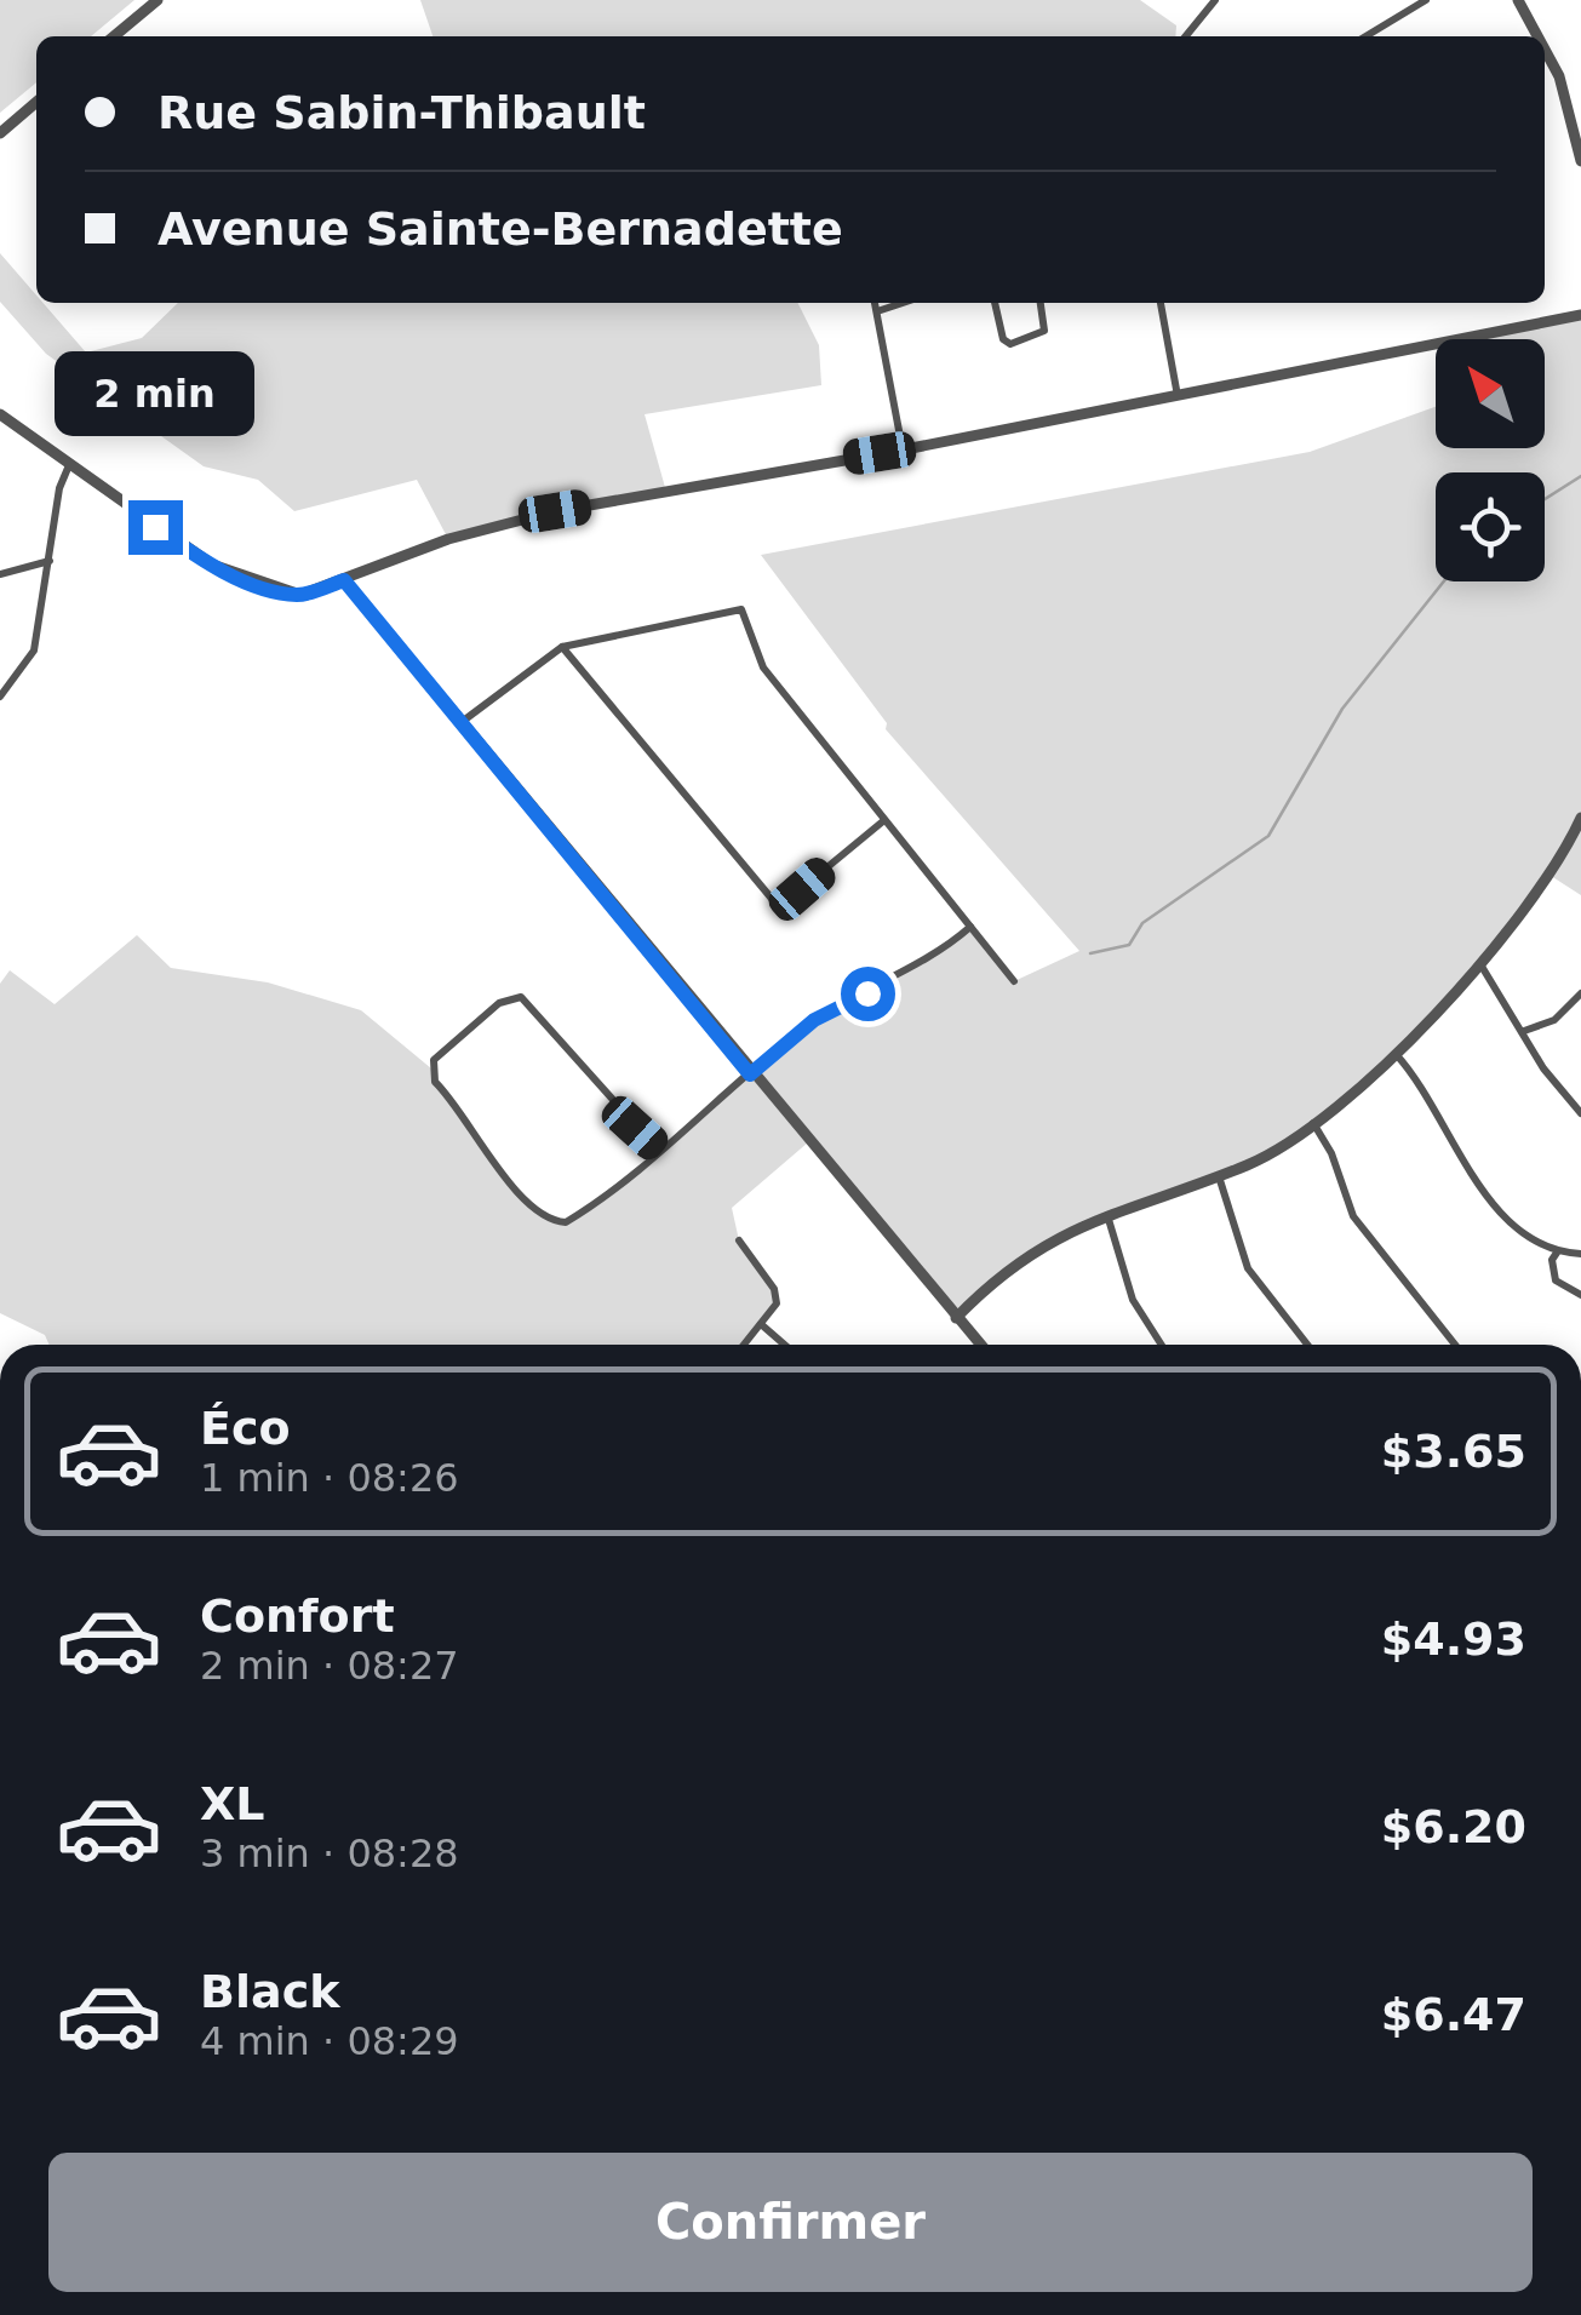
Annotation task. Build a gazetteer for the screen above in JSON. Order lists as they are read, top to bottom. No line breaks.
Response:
{"north":"top left","page":{"banner":["Rue Sabin-Thibault","Avenue Sainte-Bernadette"],"bubble":"2 min","list":[{"name":"Éco","note":"1 min · 08:26","value":"$3.65"},{"name":"Confort","note":"2 min · 08:27","value":"$4.93"},{"name":"XL","note":"3 min · 08:28","value":"$6.20"},{"name":"Black","note":"4 min · 08:29","value":"$6.47"}],"buttons":"Confirmer"}}
